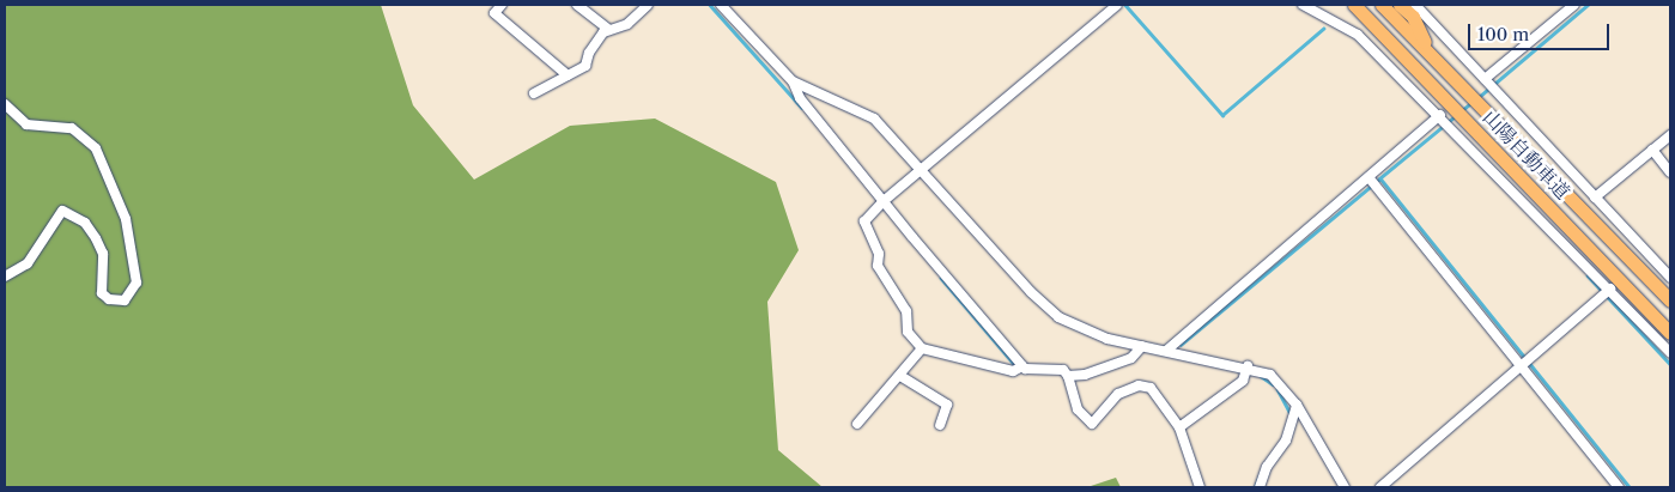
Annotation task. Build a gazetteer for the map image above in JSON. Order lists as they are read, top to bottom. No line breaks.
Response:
{"streets":{"highway":["山陽自動車道"]},"scale_bar":"100 m"}
